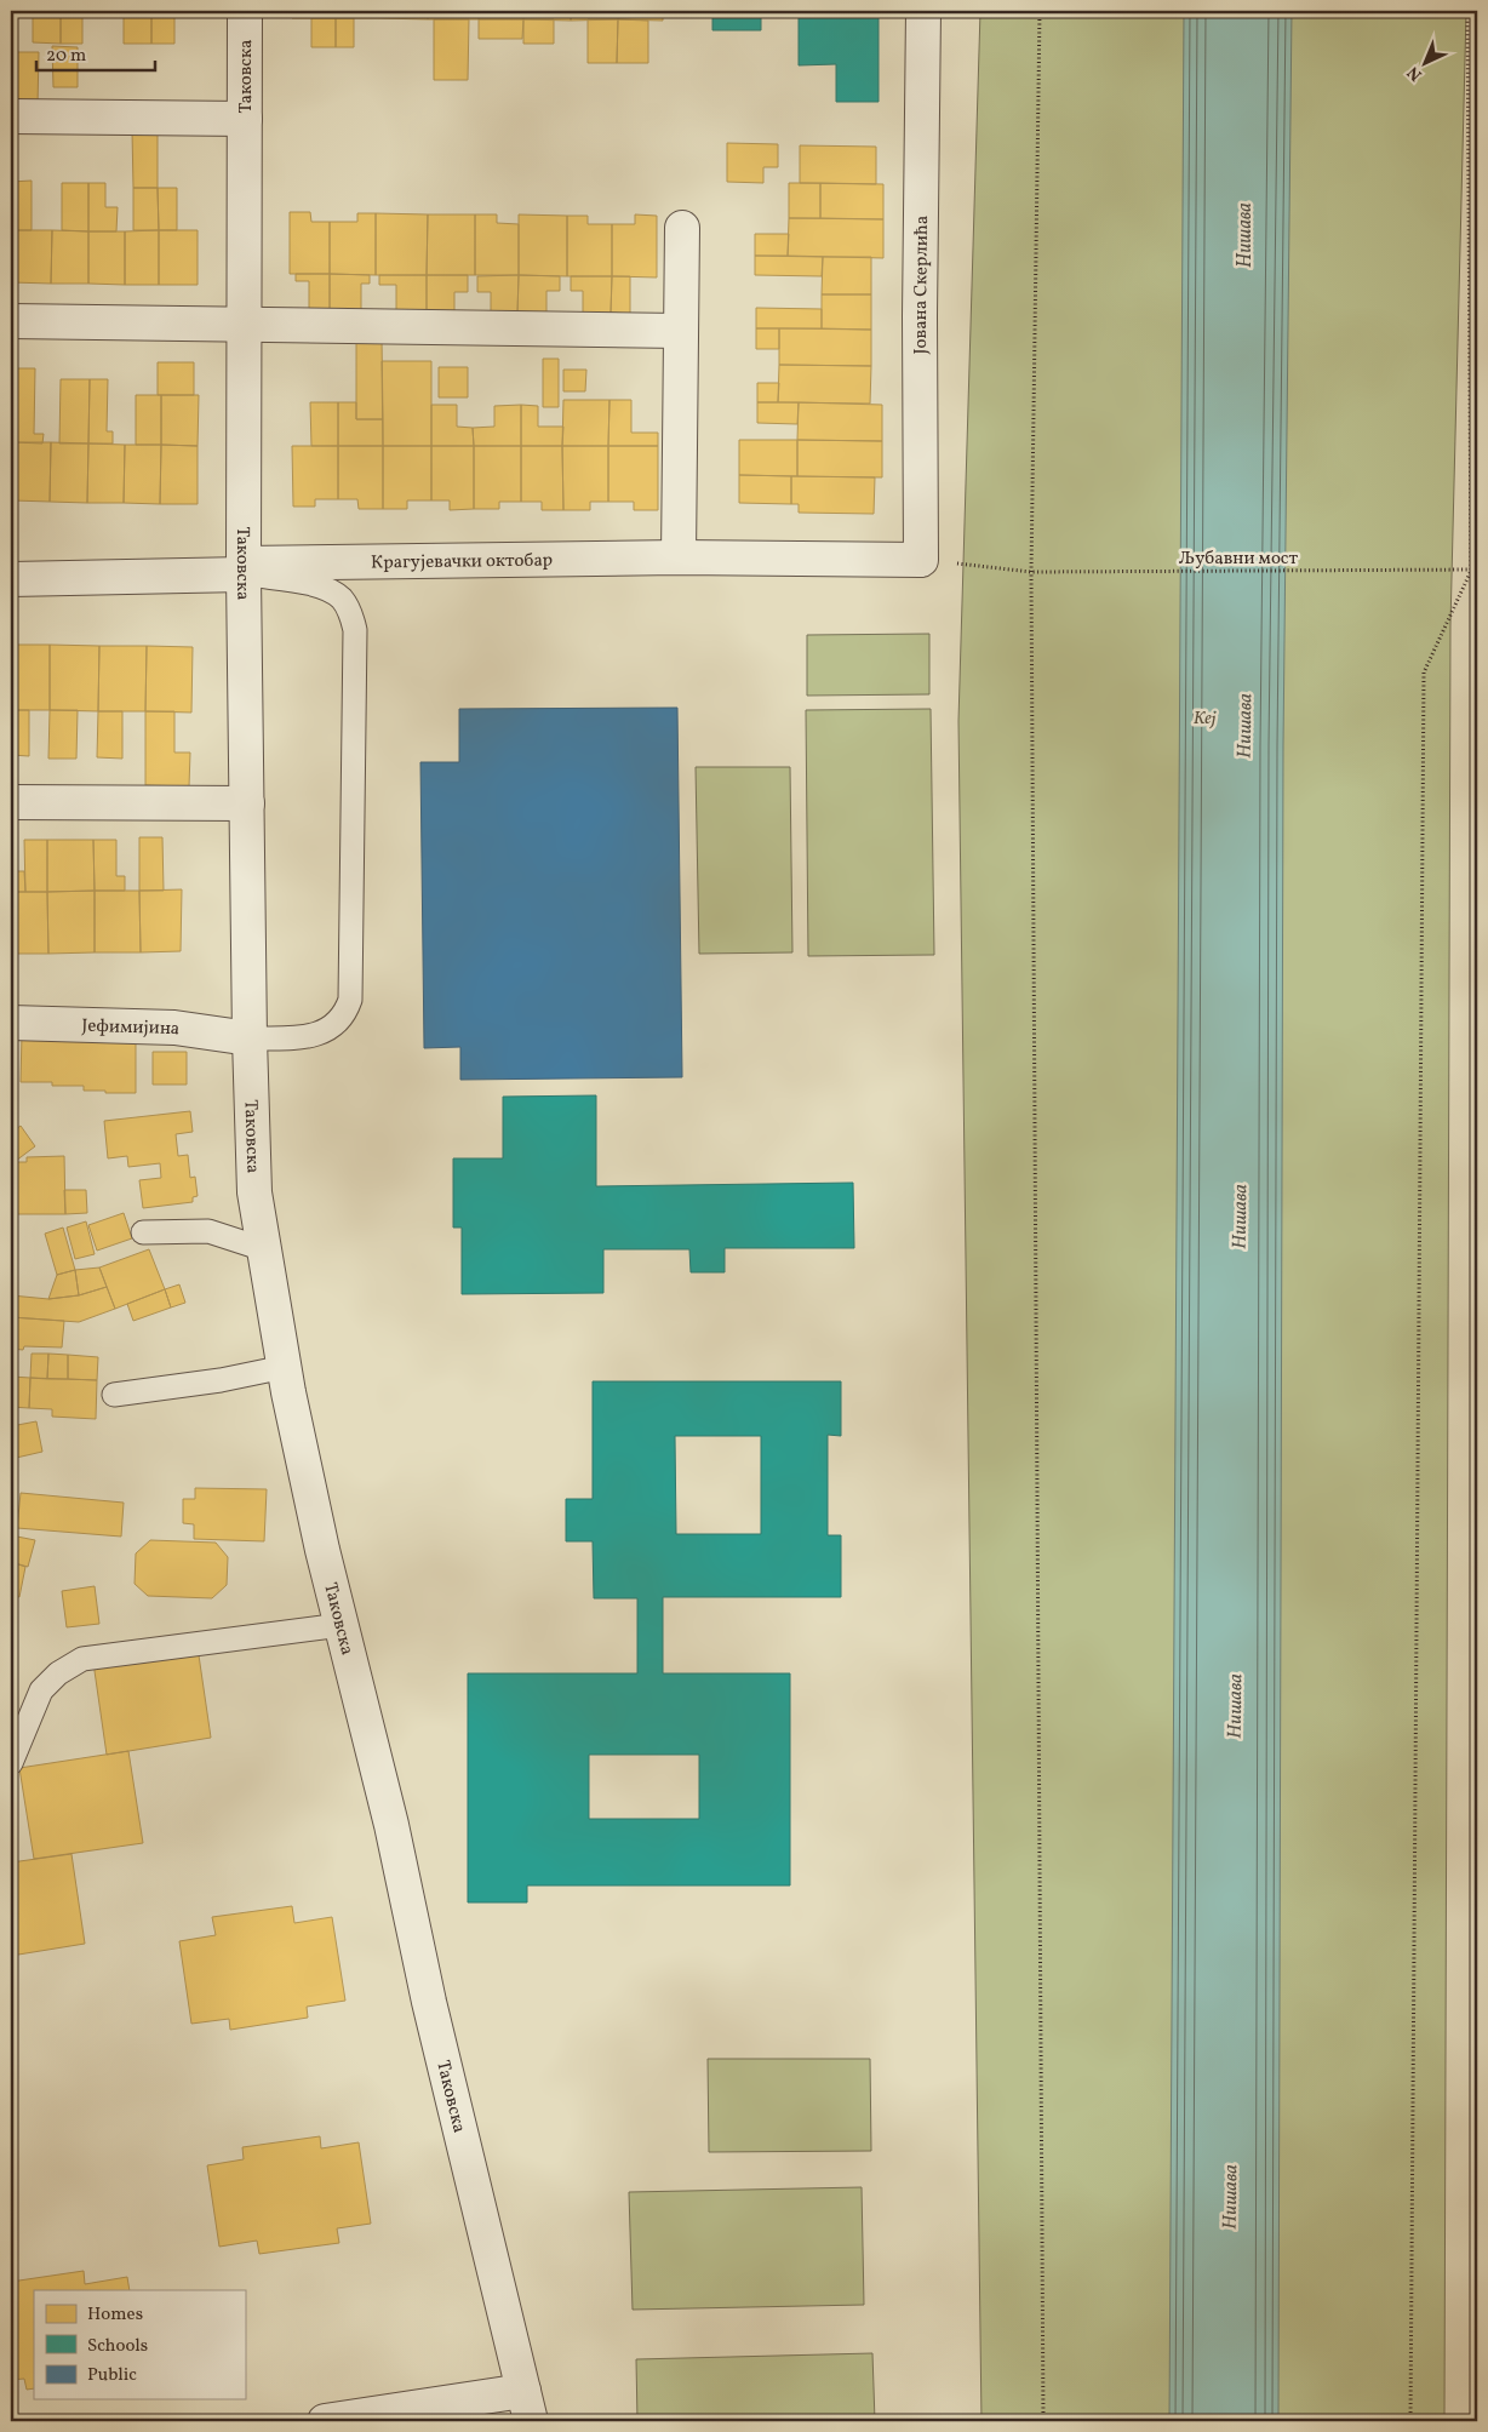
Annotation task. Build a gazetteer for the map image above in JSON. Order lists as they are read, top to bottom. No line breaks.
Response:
{"streets":{"street":["Таковска","Јована Скерлића","Крагујевачки октобар","Јефимијина"],"path":["Љубавни мост"]},"crossings":[["Таковска","Крагујевачки октобар"],["Таковска","Јефимијина"],["Јована Скерлића","Крагујевачки октобар"]],"water":["Нишава"],"parks":["Кеј"],"legend":["Homes","Schools","Public"],"scale_bar":"20 m","north":"bottom left"}
